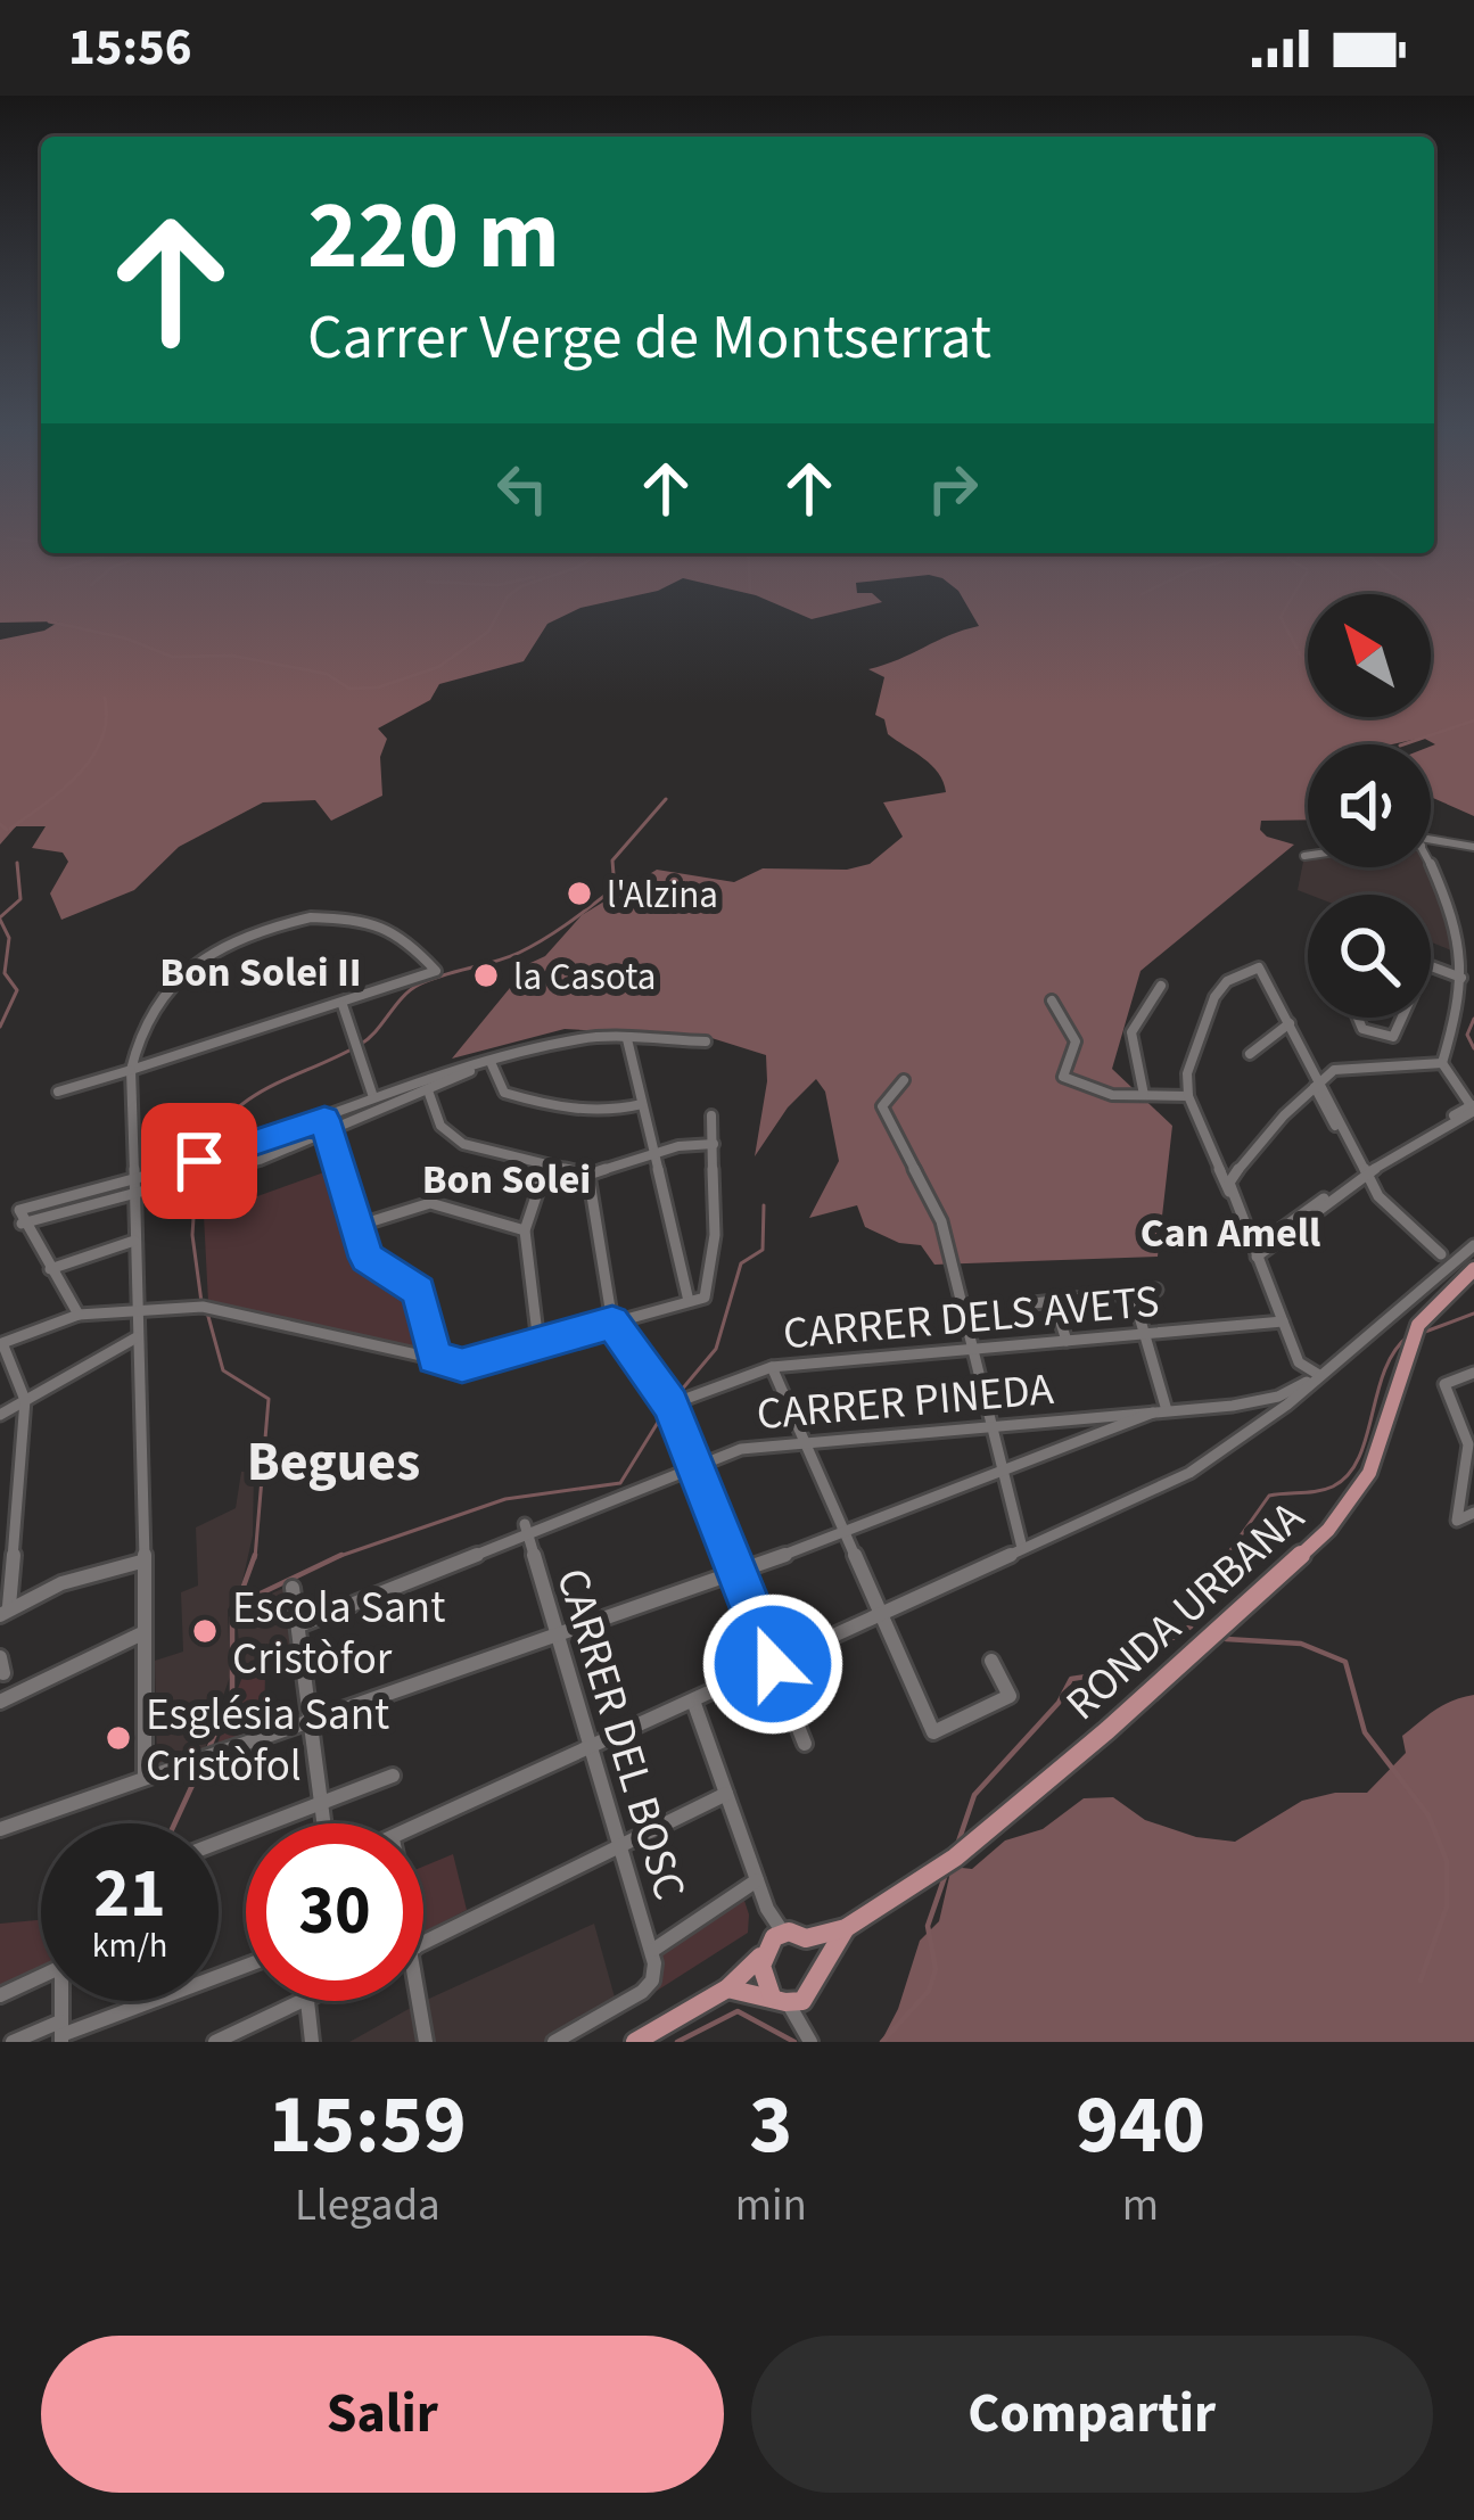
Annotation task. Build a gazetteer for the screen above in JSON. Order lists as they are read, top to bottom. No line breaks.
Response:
{"streets":{"main road":["RONDA URBANA"],"street":["CARRER DELS AVETS","CARRER PINEDA","CARRER DEL BOSC"]},"crossings":[["CARRER PINEDA","CARRER DEL BOSC"]],"districts":["Bon Solei II","Bon Solei","Can Amell","Begues"],"places":["l'Alzina","la Casota","Escola Sant Cristòfor","Església Sant Cristòfol"],"north":"top left","page":{"status":"15:56","turn":["220 m","Carrer Verge de Montserrat"],"speed":"21 km/h","limit":"30","eta":["15:59","Llegada","3","min","940","m"],"buttons":["Salir","Compartir"]}}
